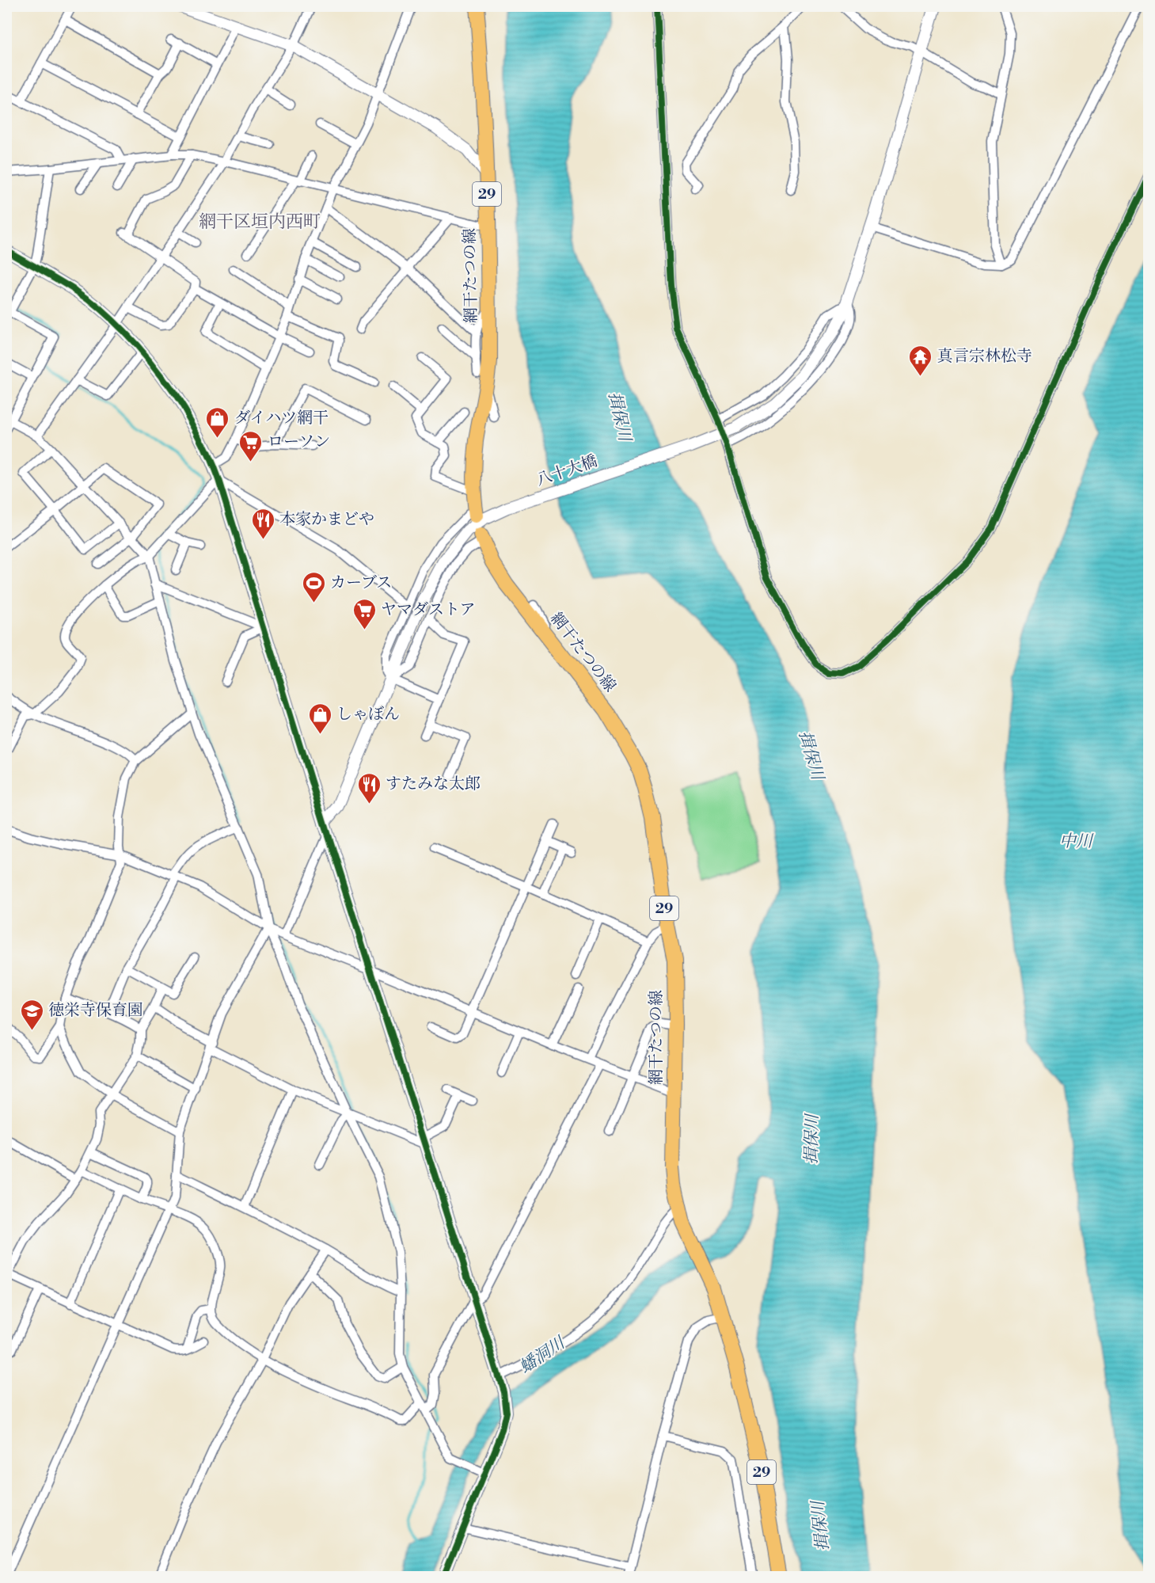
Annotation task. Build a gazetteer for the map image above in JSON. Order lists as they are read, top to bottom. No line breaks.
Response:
{"streets":{"main road":["29","網干たつの線"],"street":["八十大橋"]},"districts":["網干区垣内西町"],"water":["揖保川","中川","蟠洞川"],"places":{"temple":["真言宗林松寺"],"shop":["ダイハツ網干","しゃぼん"],"supermarket":["ローソン","ヤマダストア"],"restaurant":["本家かまどや","すたみな太郎"],"sports":["カーブス"],"school or university":["徳栄寺保育園"]}}
